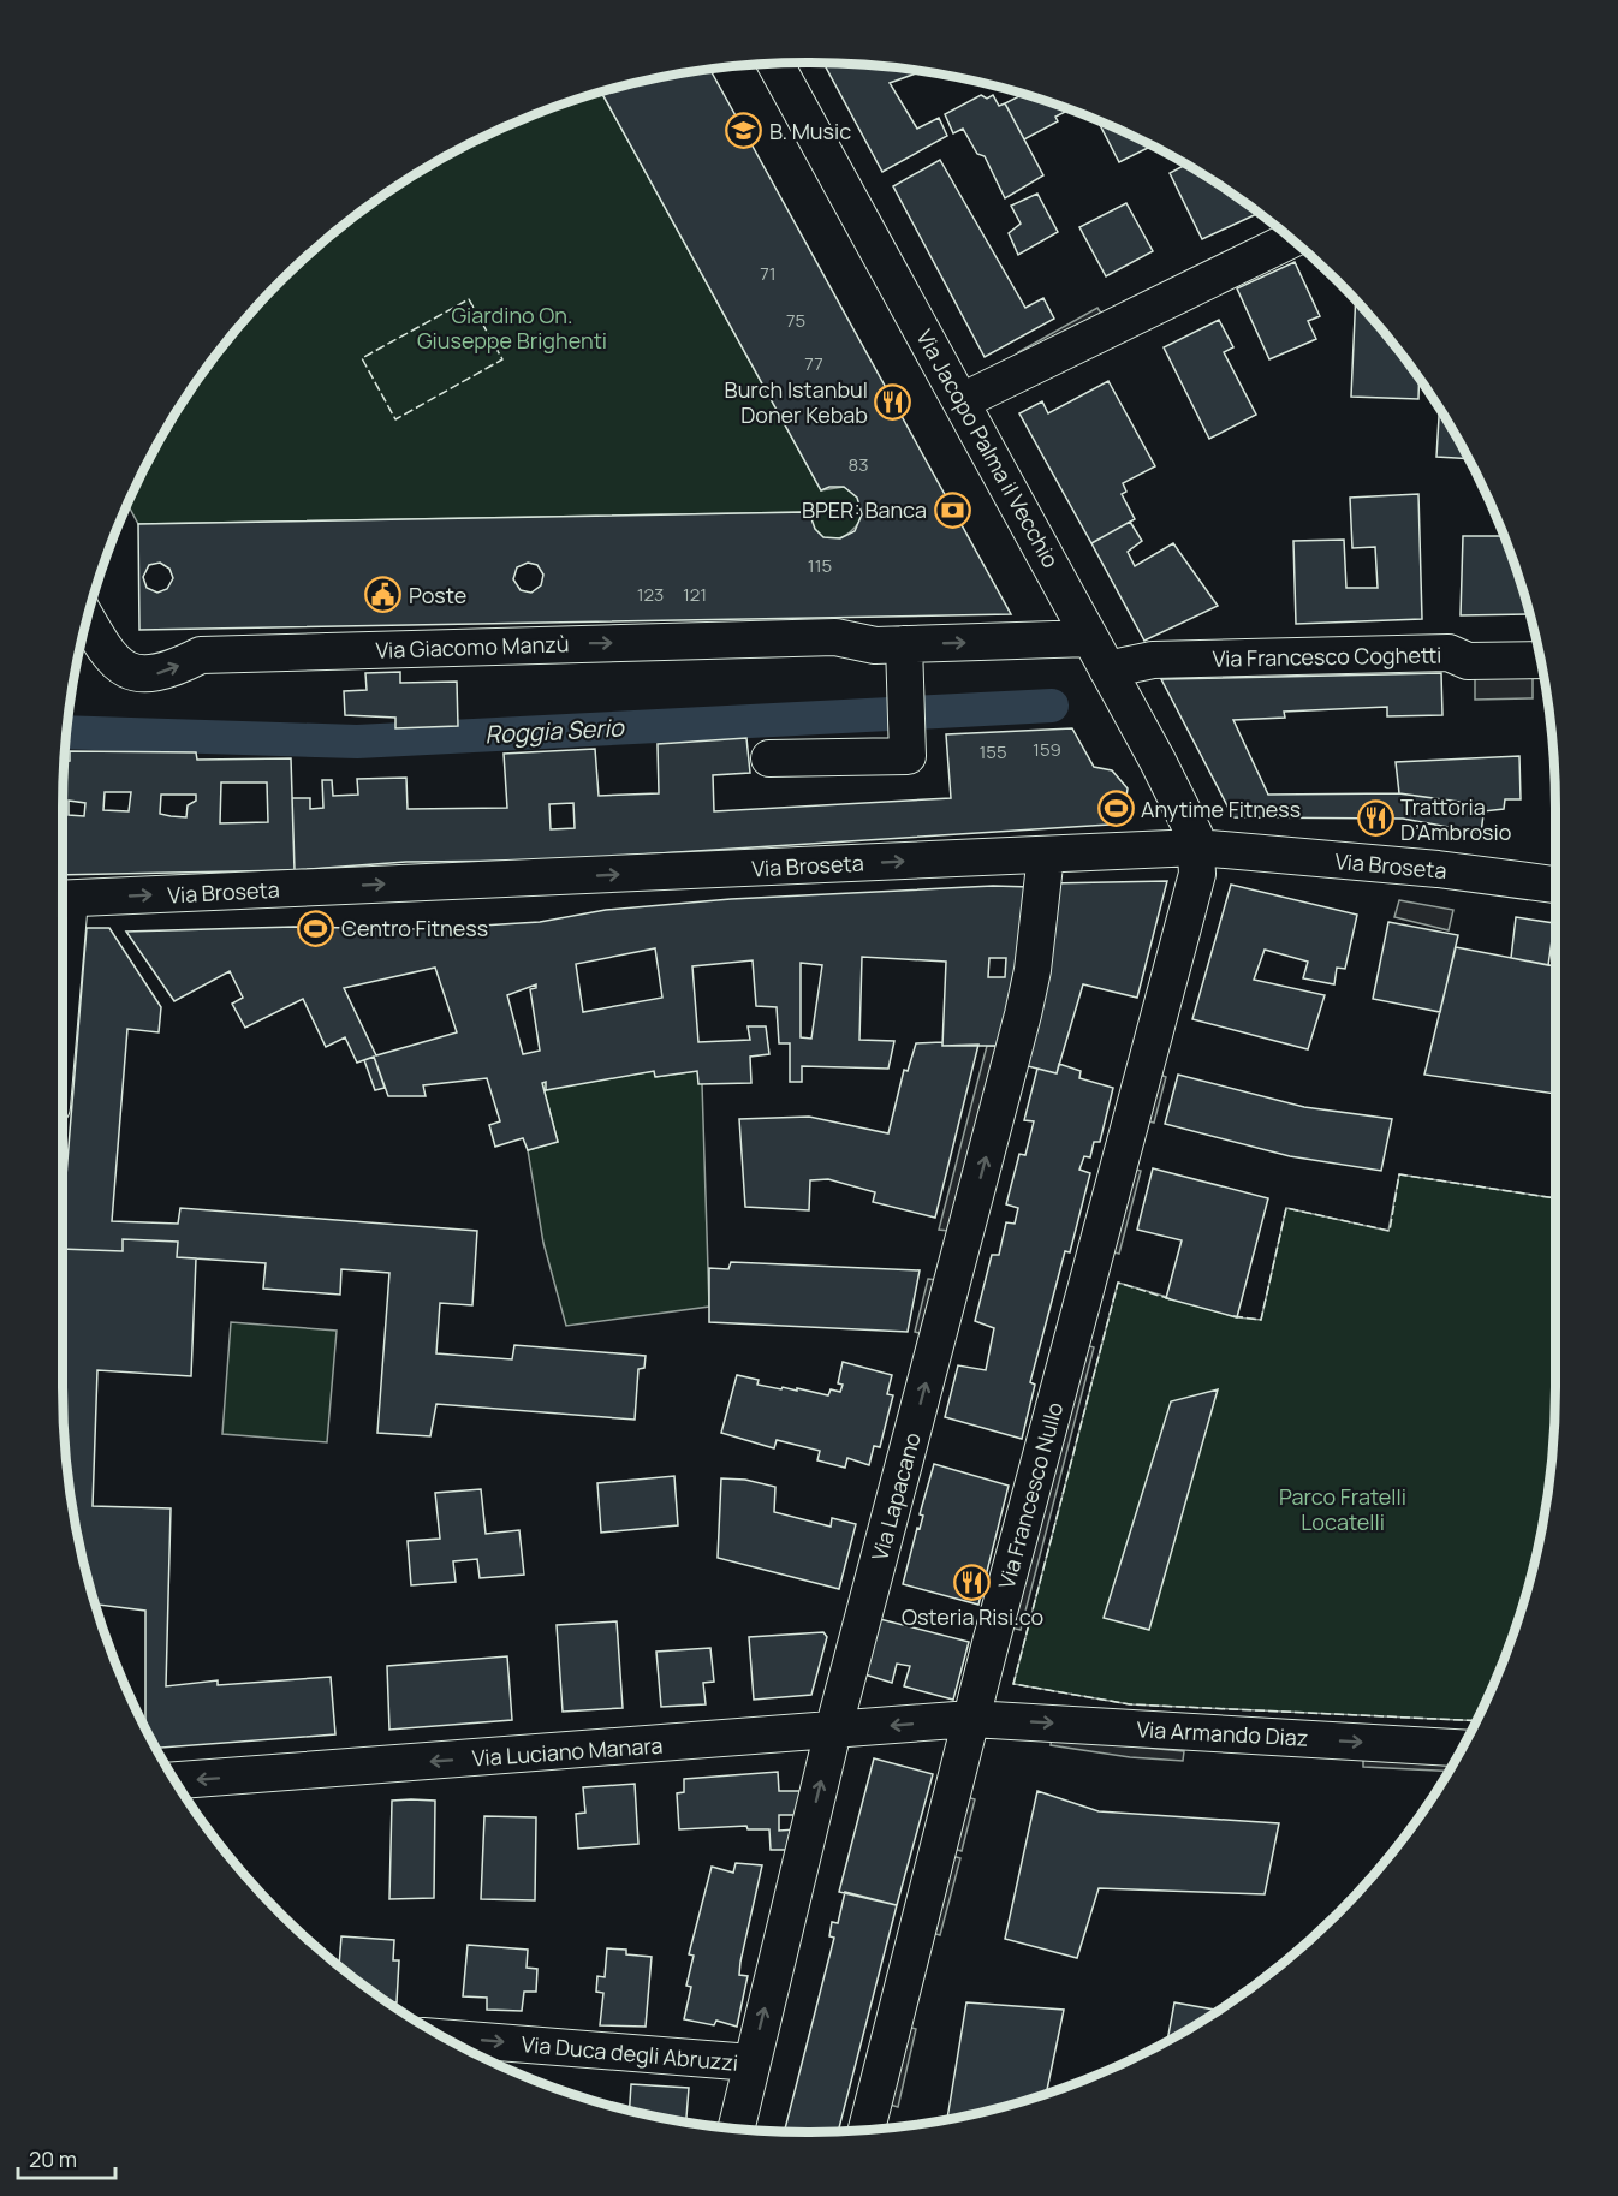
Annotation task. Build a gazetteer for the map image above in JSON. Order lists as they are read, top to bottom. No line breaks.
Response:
{"streets":{"street":["Via Jacopo Palma il Vecchio","Via Giacomo Manzù","Via Francesco Coghetti","Via Broseta","Via Francesco Nullo","Via Lapacano","Via Armando Diaz","Via Luciano Manara","Via Duca degli Abruzzi"]},"crossings":[["Via Jacopo Palma il Vecchio","Via Giacomo Manzù"],["Via Jacopo Palma il Vecchio","Via Francesco Coghetti"],["Via Jacopo Palma il Vecchio","Via Broseta"],["Via Jacopo Palma il Vecchio","Via Francesco Nullo"],["Via Broseta","Via Francesco Nullo"],["Via Broseta","Via Lapacano"],["Via Francesco Nullo","Via Armando Diaz"],["Via Francesco Nullo","Via Luciano Manara"],["Via Lapacano","Via Luciano Manara"],["Via Lapacano","Via Duca degli Abruzzi"],["Via Armando Diaz","Via Luciano Manara"]],"one_way":["Via Giacomo Manzù","Via Broseta","Via Lapacano","Via Armando Diaz","Via Luciano Manara","Via Duca degli Abruzzi"],"water":["Roggia Serio"],"parks":["Giardino On. Giuseppe Brighenti","Parco Fratelli Locatelli"],"places":{"school or university":["B. Music"],"restaurant":["Burch Istanbul Doner Kebab","Trattoria D’Ambrosio","Osteria Risi.co"],"bank":["BPER: Banca"],"public building":["Poste"],"sports":["Anytime Fitness","Centro Fitness"]},"house_numbers":["71","75","77","83","115","123","121","159","155"],"scale_bar":"20 m"}
